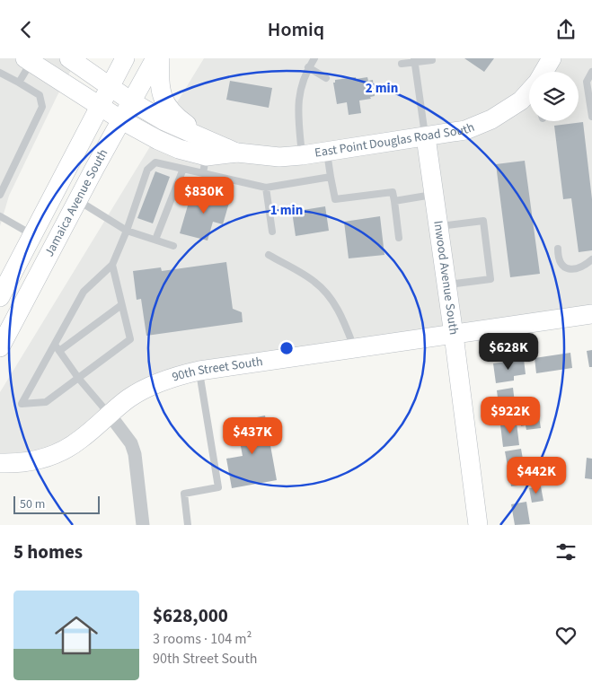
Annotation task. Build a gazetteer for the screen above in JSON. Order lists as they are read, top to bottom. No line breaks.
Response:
{"streets":{"street":["East Point Douglas Road South","Jamaica Avenue South","Inwood Avenue South","90th Street South"]},"crossings":[["East Point Douglas Road South","Jamaica Avenue South"],["East Point Douglas Road South","Inwood Avenue South"],["Inwood Avenue South","90th Street South"]],"scale_bar":"50 m","page":{"header":"Homiq","price":["$830K","$628K","$922K","$437K","$442K"],"scale":"50 m","heading":"5 homes","list":[{"name":"$628,000","note":"3 rooms · 104 m² · 90th Street South"}]},"rings":["2 min","1 min"]}
